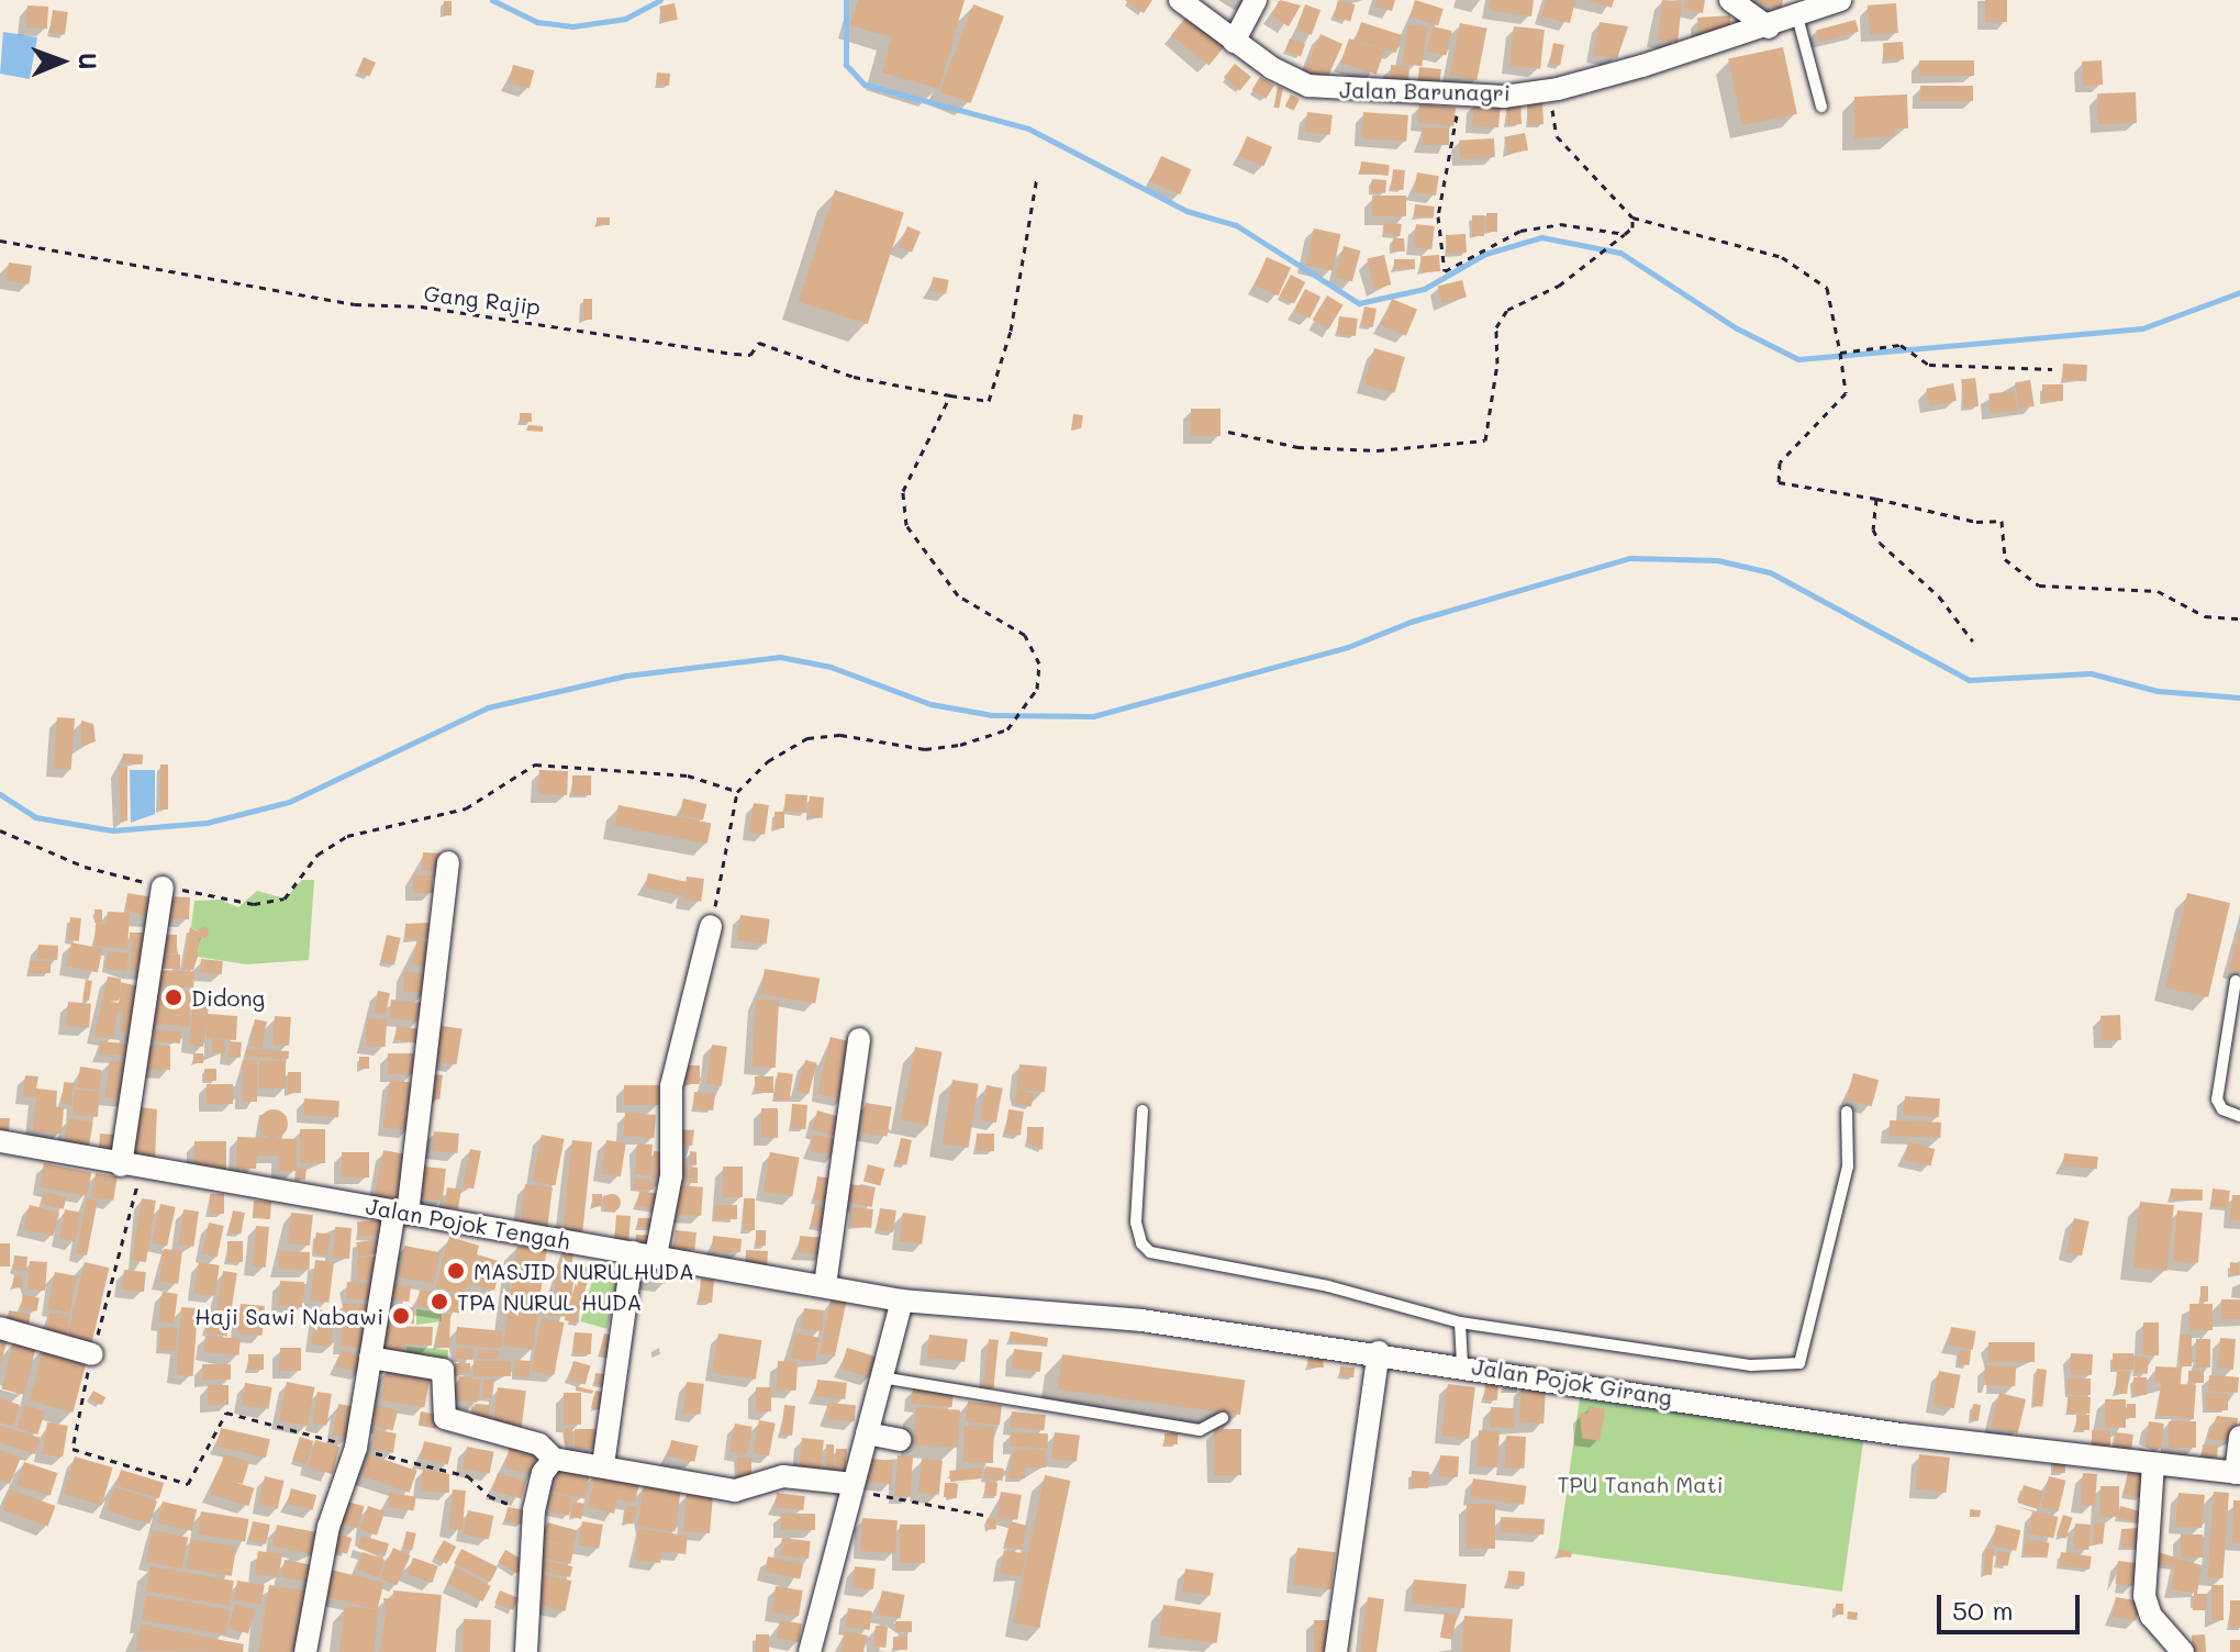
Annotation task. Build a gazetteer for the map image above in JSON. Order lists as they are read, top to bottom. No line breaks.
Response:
{"streets":{"street":["Jalan Barunagri","Jalan Pojok Tengah","Jalan Pojok Girang"],"path":["Gang Rajip"]},"crossings":[["Jalan Pojok Tengah","Jalan Pojok Girang"]],"parks":["TPU Tanah Mati"],"places":["Didong","MASJID NURULHUDA","TPA NURUL HUDA","Haji Sawi Nabawi"],"scale_bar":"50 m","north":"right"}
